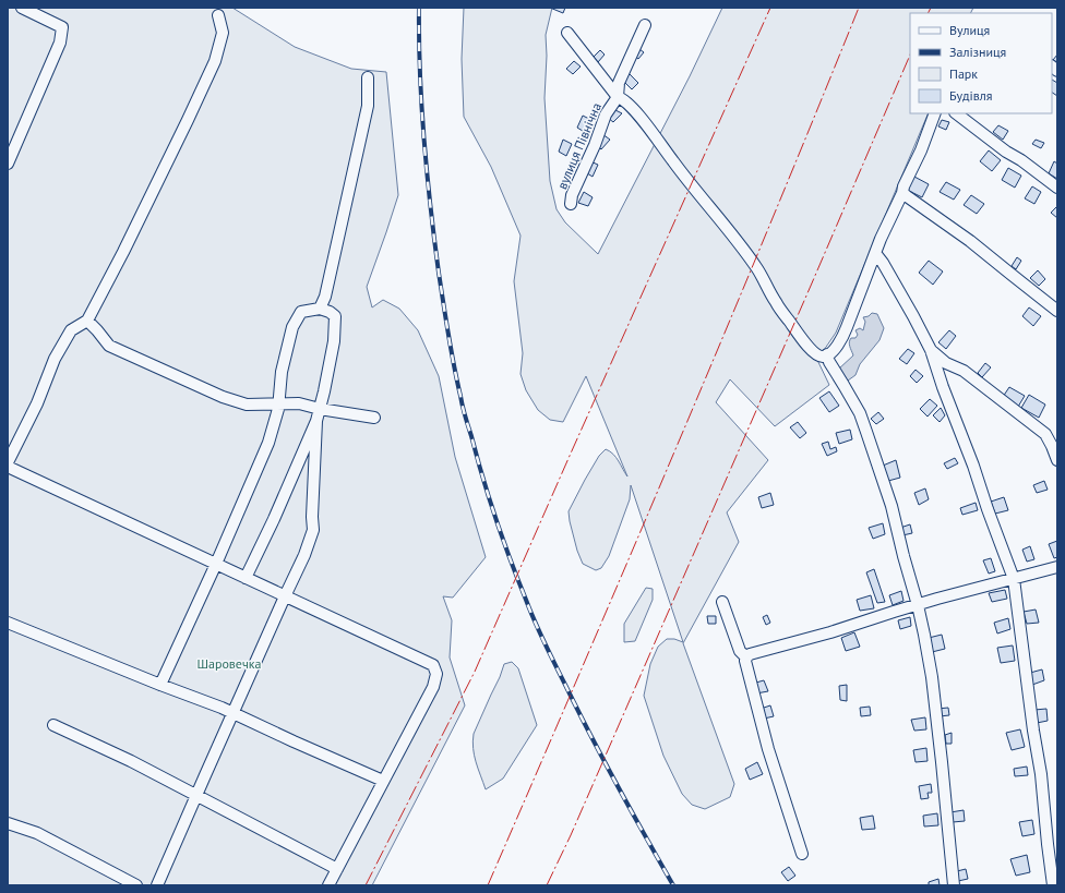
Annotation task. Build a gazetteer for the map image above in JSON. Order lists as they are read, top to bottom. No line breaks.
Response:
{"streets":{"street":["вулиця Північна"]},"parks":["Шаровечка"],"legend":["Вулиця","Залізниця","Парк","Будівля"]}
